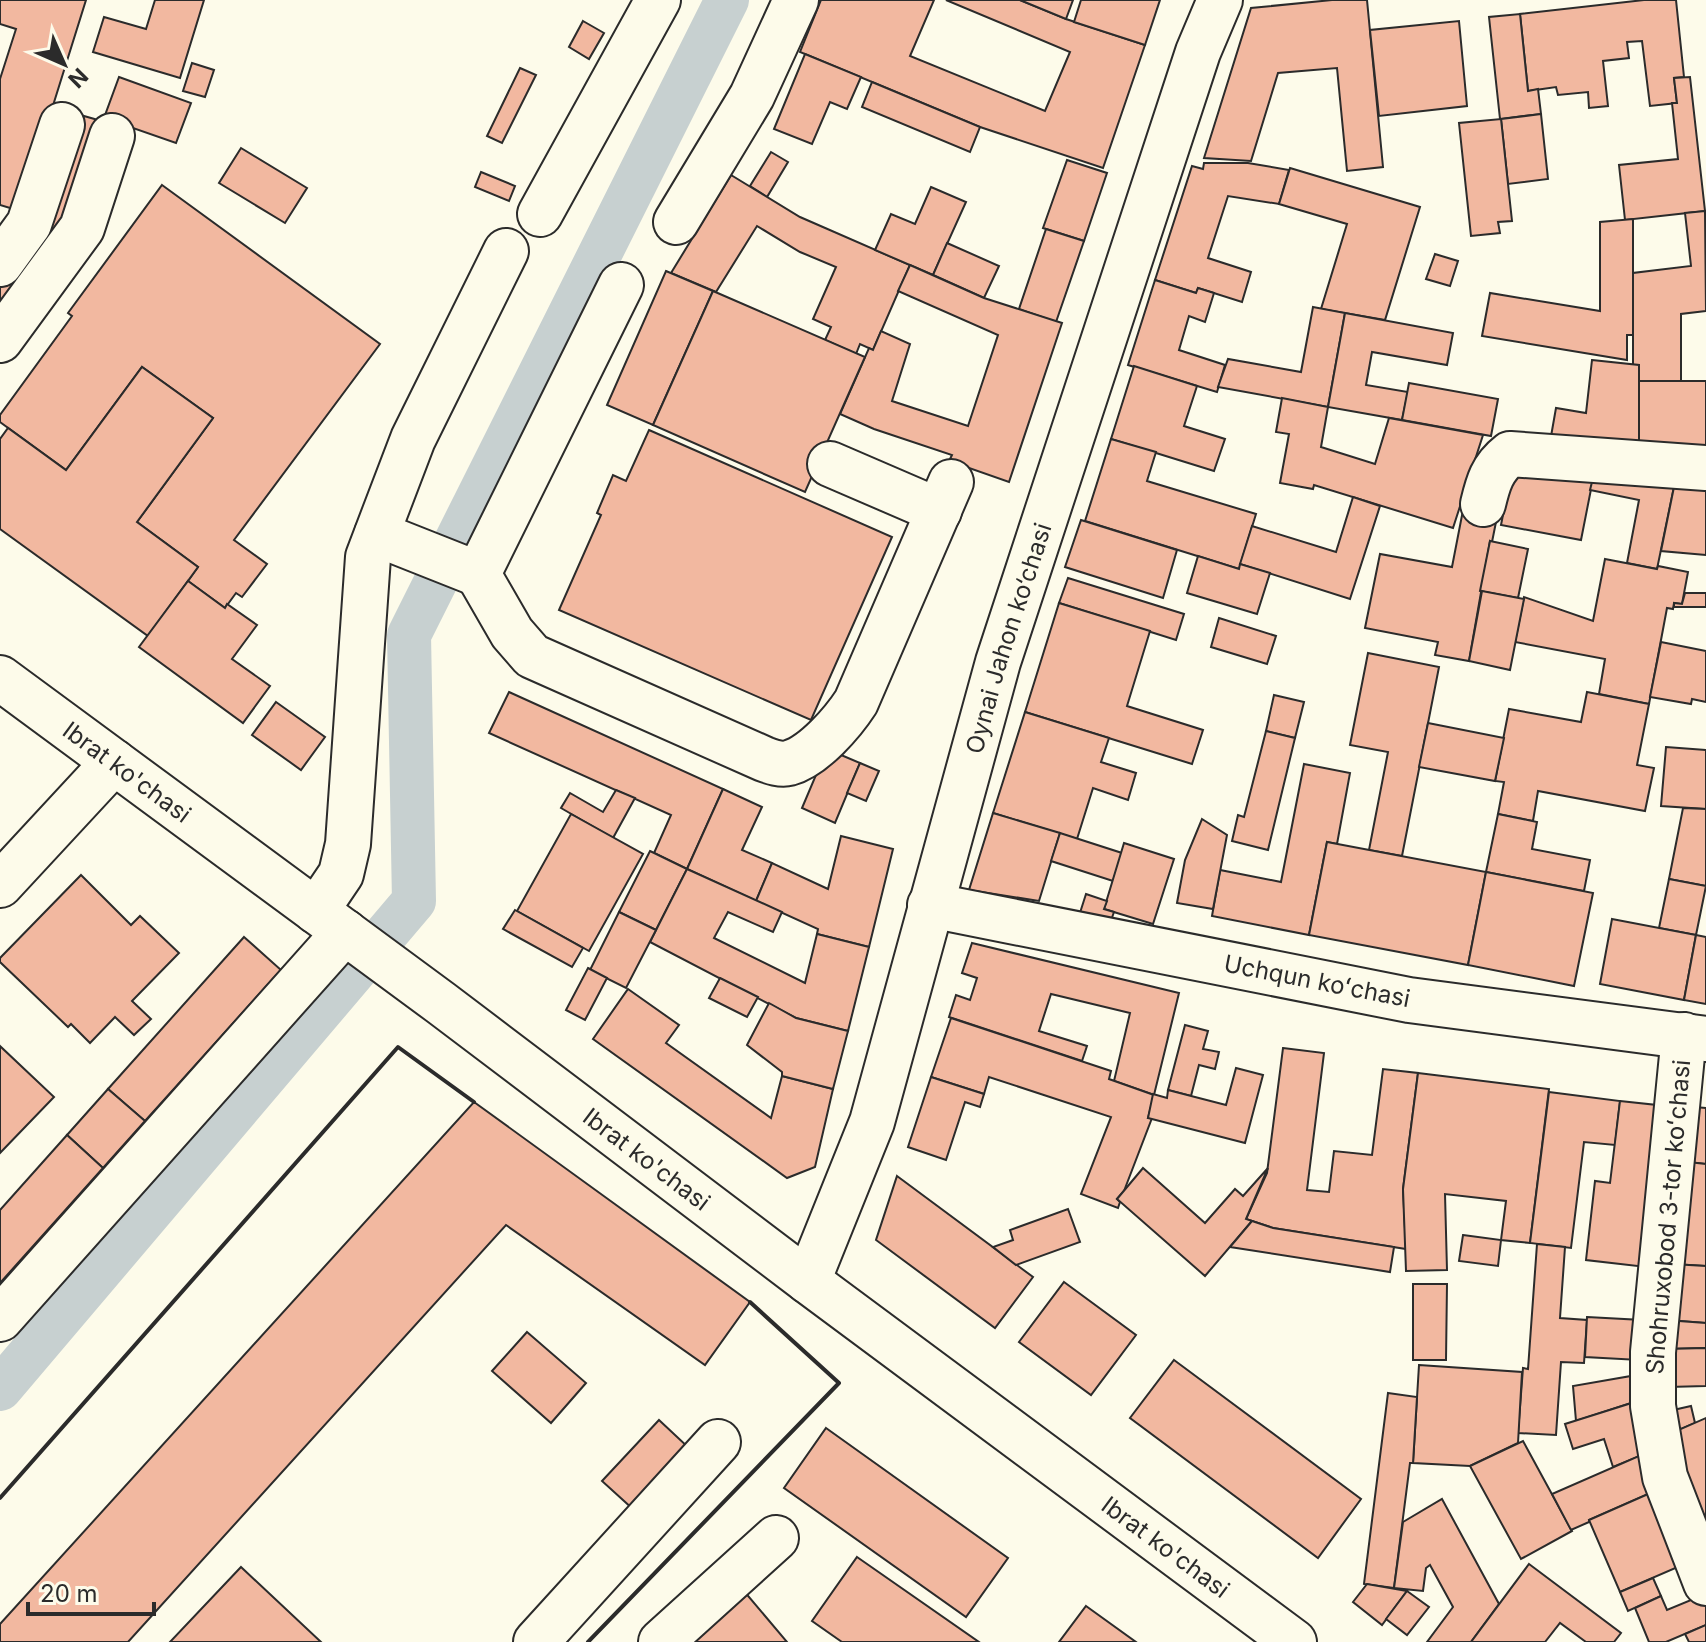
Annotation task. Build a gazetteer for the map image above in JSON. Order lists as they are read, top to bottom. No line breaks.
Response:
{"streets":{"street":["Oynai Jahon ko‘chasi","Ibrat ko'chasi","Uchqun koʻchasi","Shohruxobod 3-tor koʻchasi"]},"crossings":[["Oynai Jahon ko‘chasi","Ibrat ko'chasi"],["Oynai Jahon ko‘chasi","Uchqun koʻchasi"],["Uchqun koʻchasi","Shohruxobod 3-tor koʻchasi"]],"scale_bar":"20 m","north":"bottom right"}
